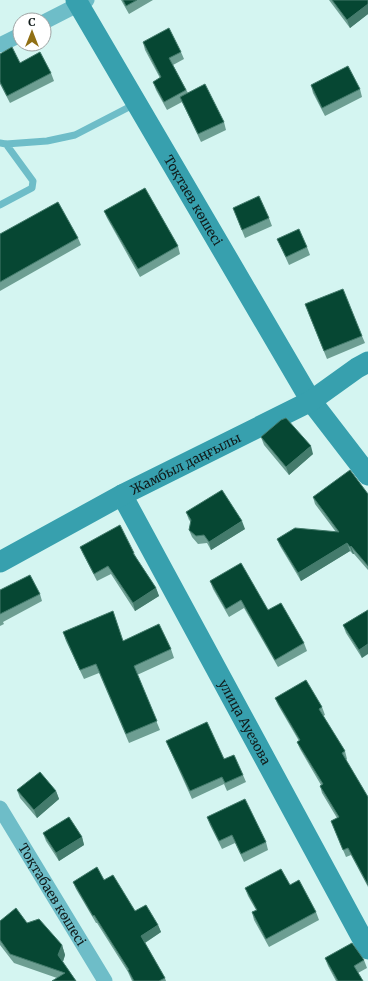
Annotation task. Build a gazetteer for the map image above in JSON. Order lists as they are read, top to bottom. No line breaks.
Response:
{"streets":{"street":["Тоқтаев көшесі","Жамбыл даңғылы","улица Ауезова","Тоқтабаев көшесі"]},"crossings":[["Тоқтаев көшесі","Жамбыл даңғылы"],["Жамбыл даңғылы","улица Ауезова"]],"north":"top"}
